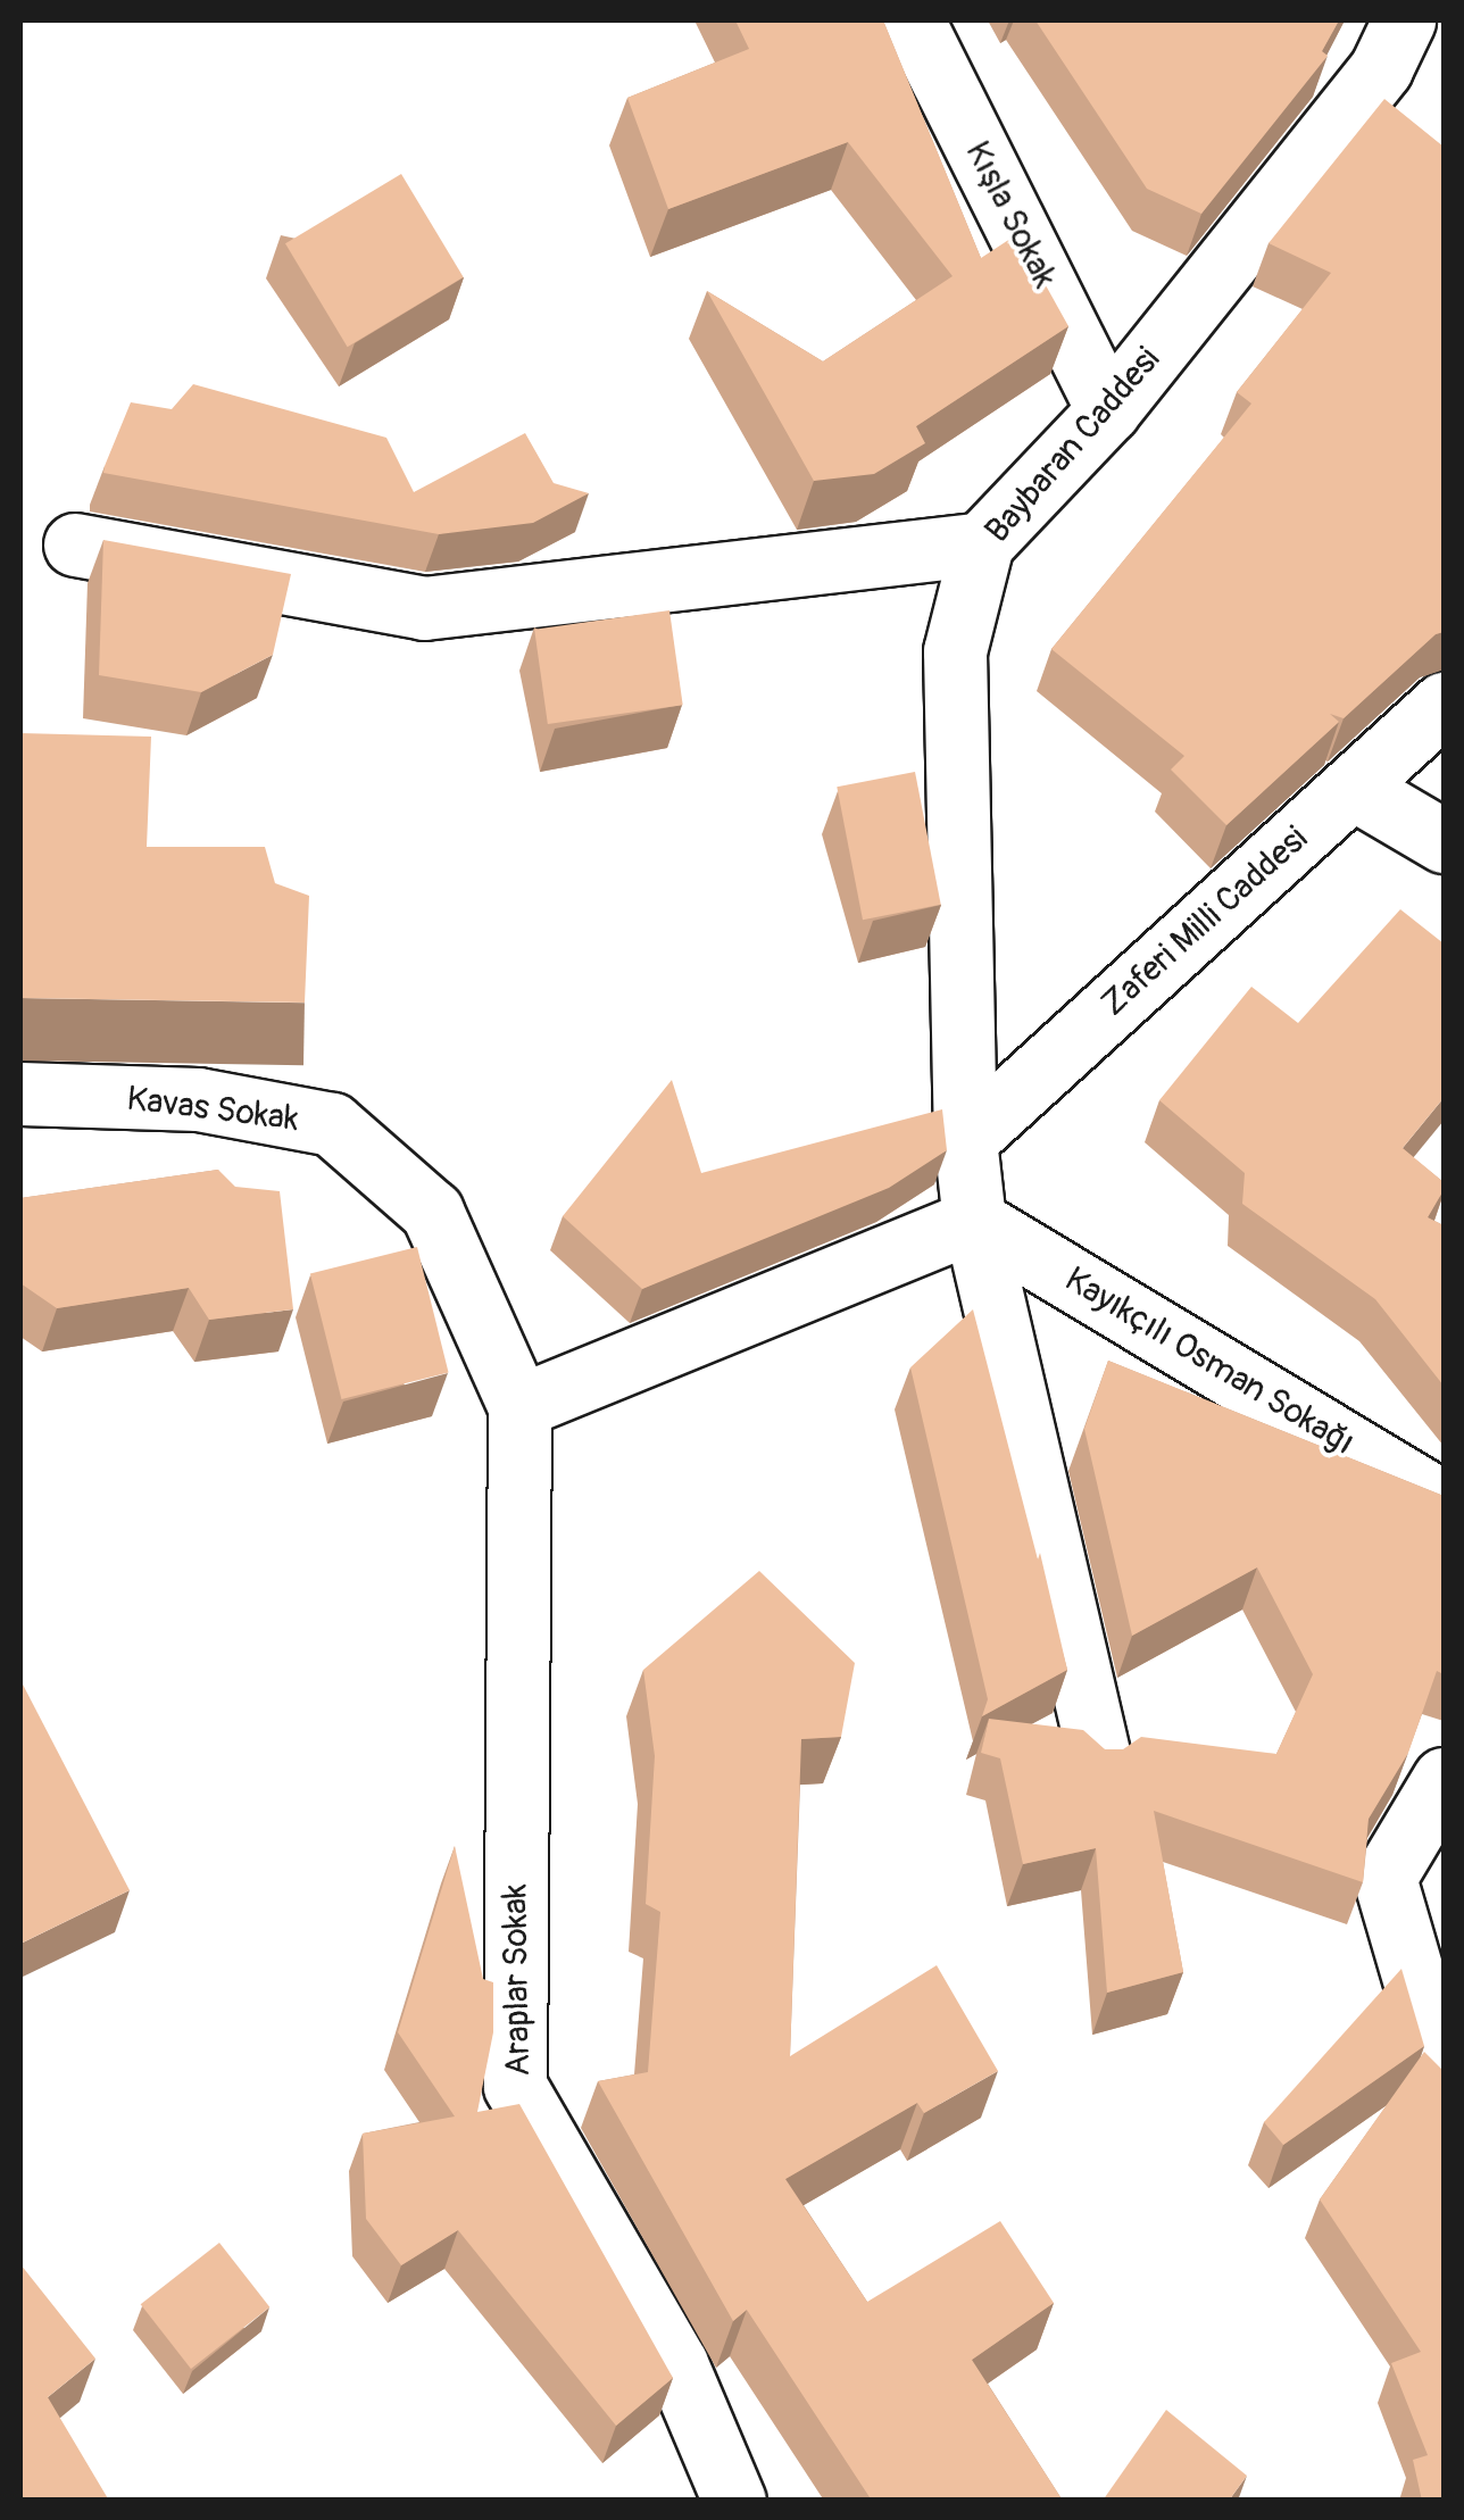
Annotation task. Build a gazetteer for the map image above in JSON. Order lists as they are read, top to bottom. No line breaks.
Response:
{"streets":{"street":["Kışla Sokak","Baybaran Caddesi","Zaferi Milli Caddesi","Kavas Sokak","Kayıkçılı Osman Sokağı","Araplar Sokak"]},"crossings":[["Kışla Sokak","Baybaran Caddesi"],["Baybaran Caddesi","Zaferi Milli Caddesi"],["Baybaran Caddesi","Kayıkçılı Osman Sokağı"],["Kavas Sokak","Araplar Sokak"]]}
